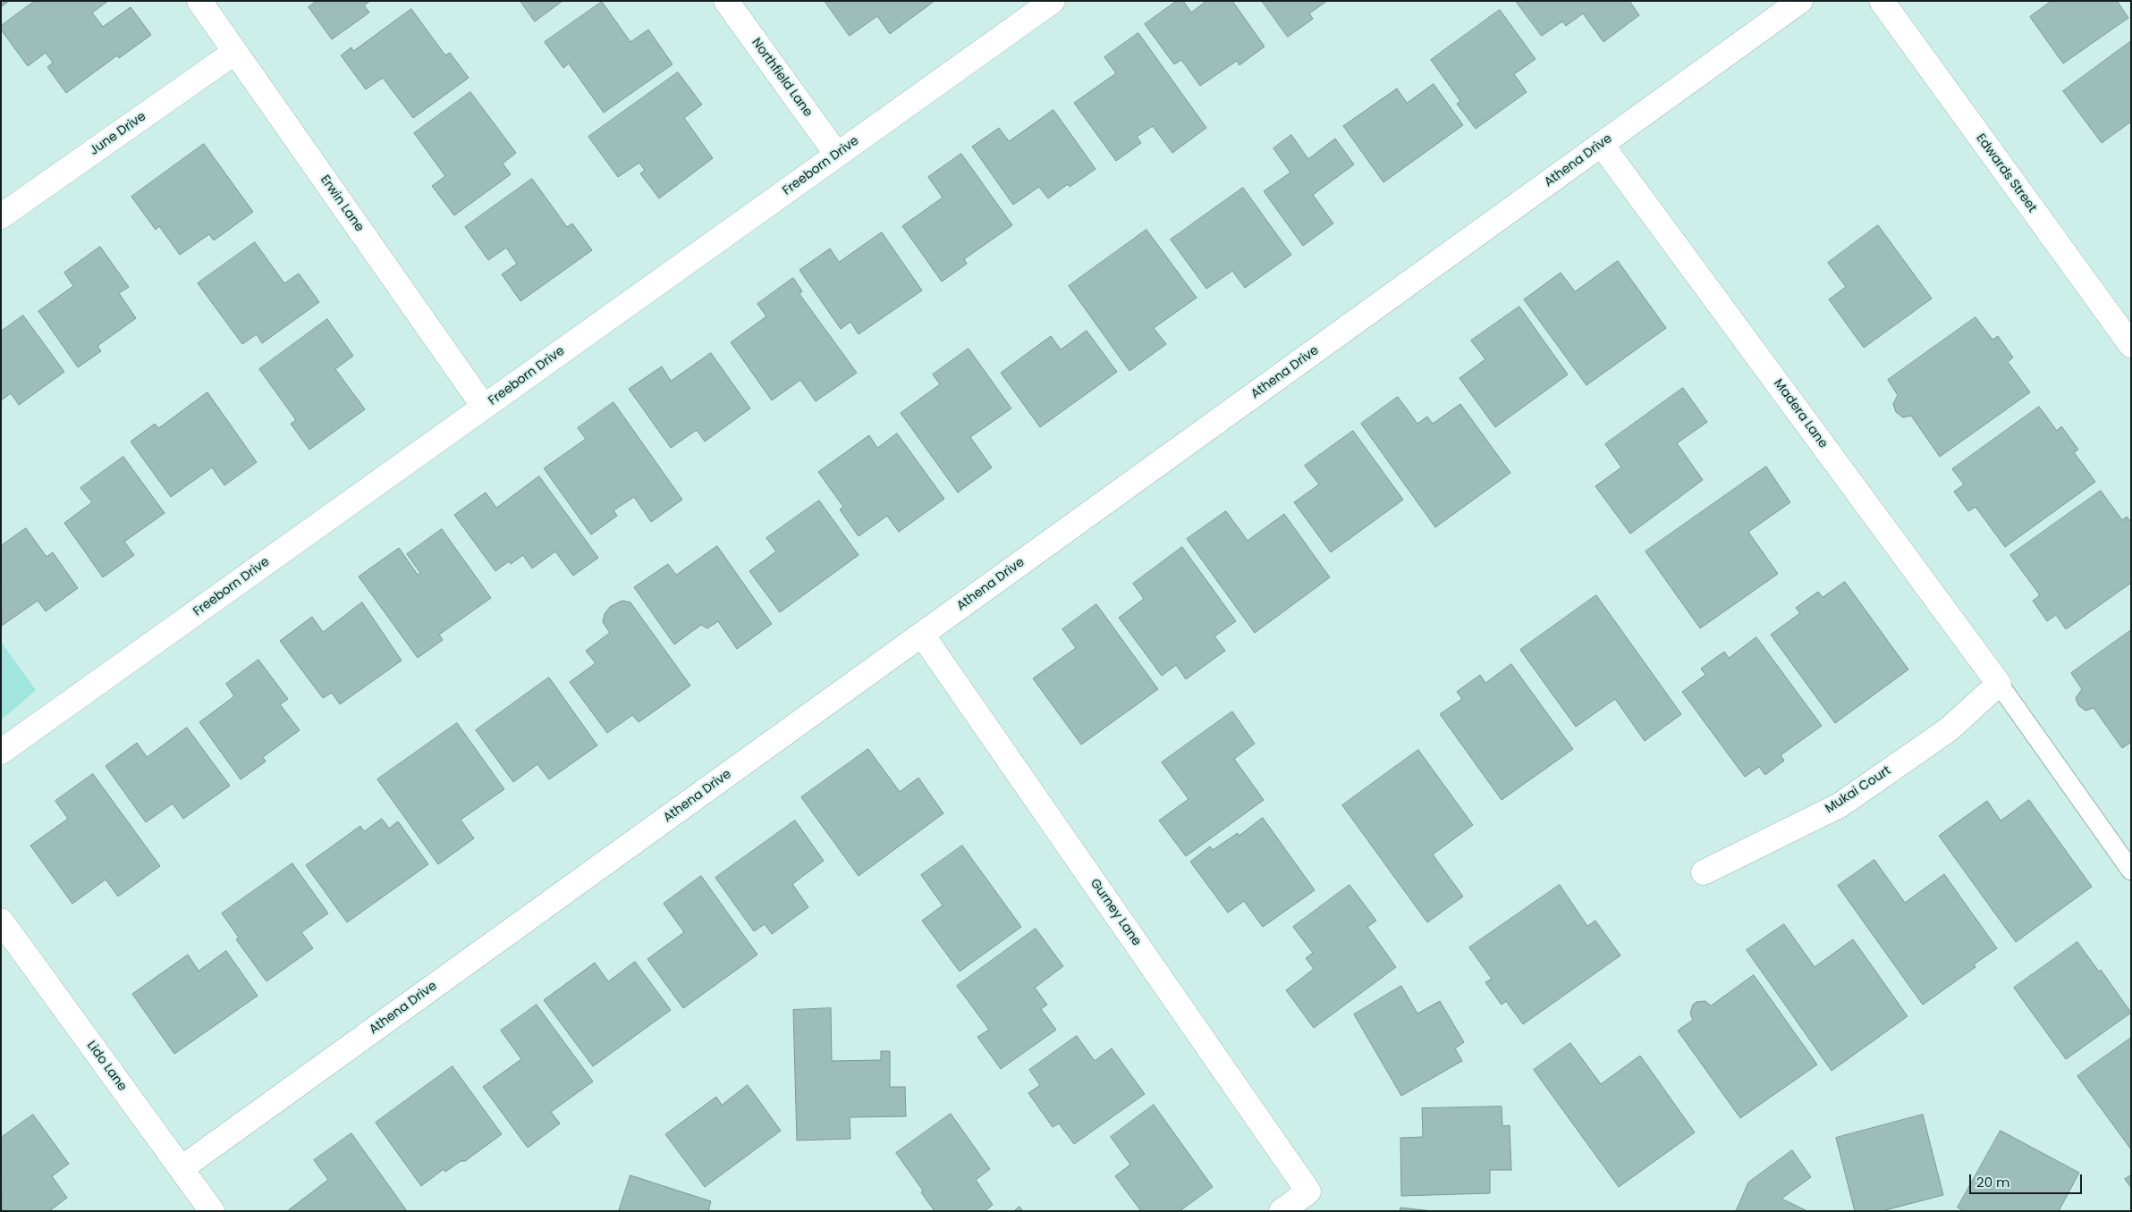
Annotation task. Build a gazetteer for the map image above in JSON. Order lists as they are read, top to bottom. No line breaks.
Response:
{"streets":{"street":["Northfield Lane","June Drive","Athena Drive","Freeborn Drive","Edwards Street","Erwin Lane","Madera Lane","Mukai Court","Gurney Lane","Lido Lane"]},"crossings":[["Northfield Lane","Freeborn Drive"],["June Drive","Erwin Lane"],["Athena Drive","Madera Lane"],["Athena Drive","Gurney Lane"],["Athena Drive","Lido Lane"],["Freeborn Drive","Erwin Lane"],["Madera Lane","Mukai Court"]],"scale_bar":"20 m"}
